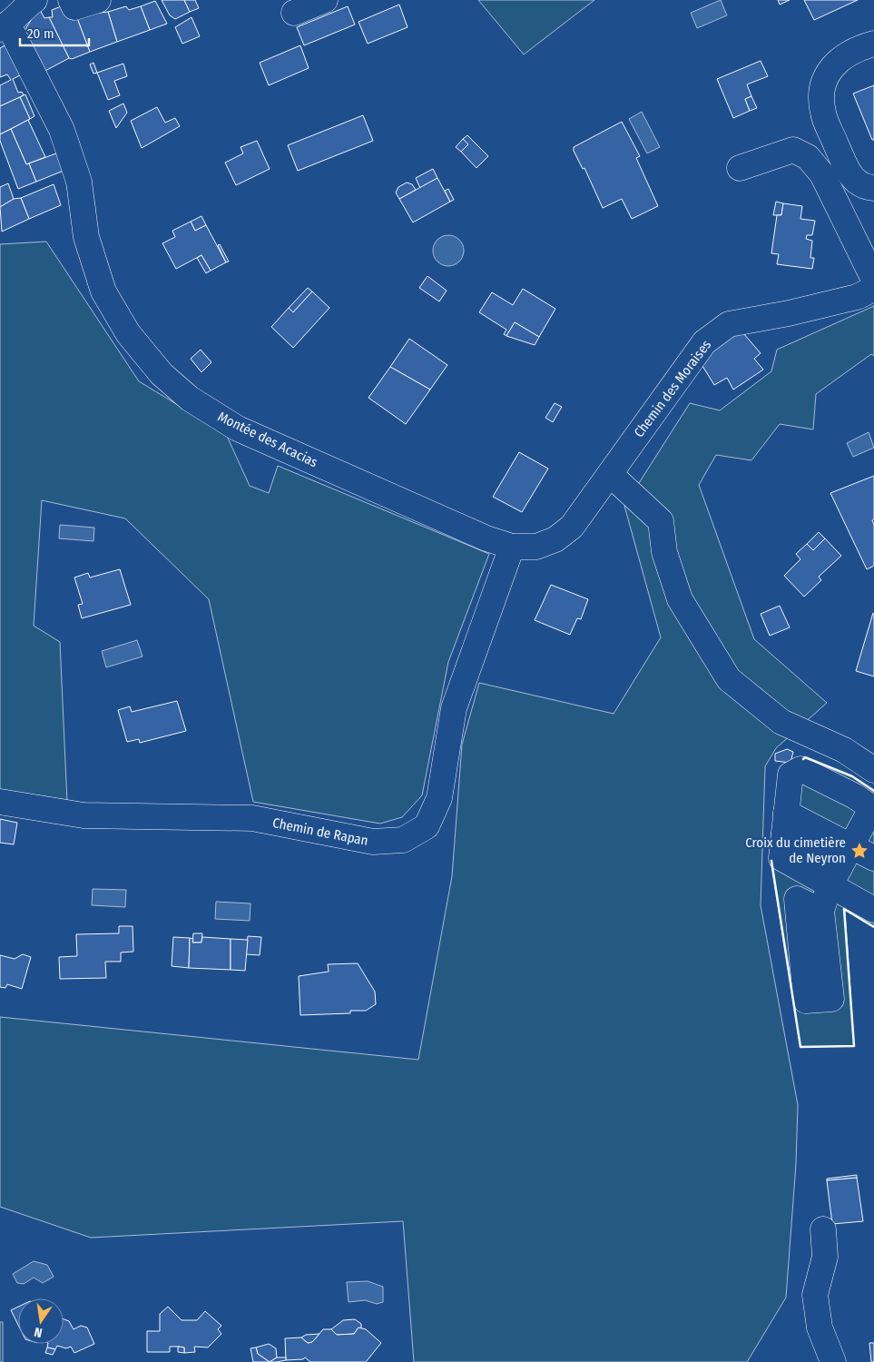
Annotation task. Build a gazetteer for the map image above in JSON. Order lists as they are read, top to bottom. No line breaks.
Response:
{"streets":{"street":["Chemin des Moraises","Montée des Acacias","Chemin de Rapan"]},"crossings":[["Chemin des Moraises","Montée des Acacias"],["Chemin des Moraises","Chemin de Rapan"],["Montée des Acacias","Chemin de Rapan"]],"places":{"place":["Croix du cimetière de Neyron"]},"scale_bar":"20 m","north":"bottom"}
